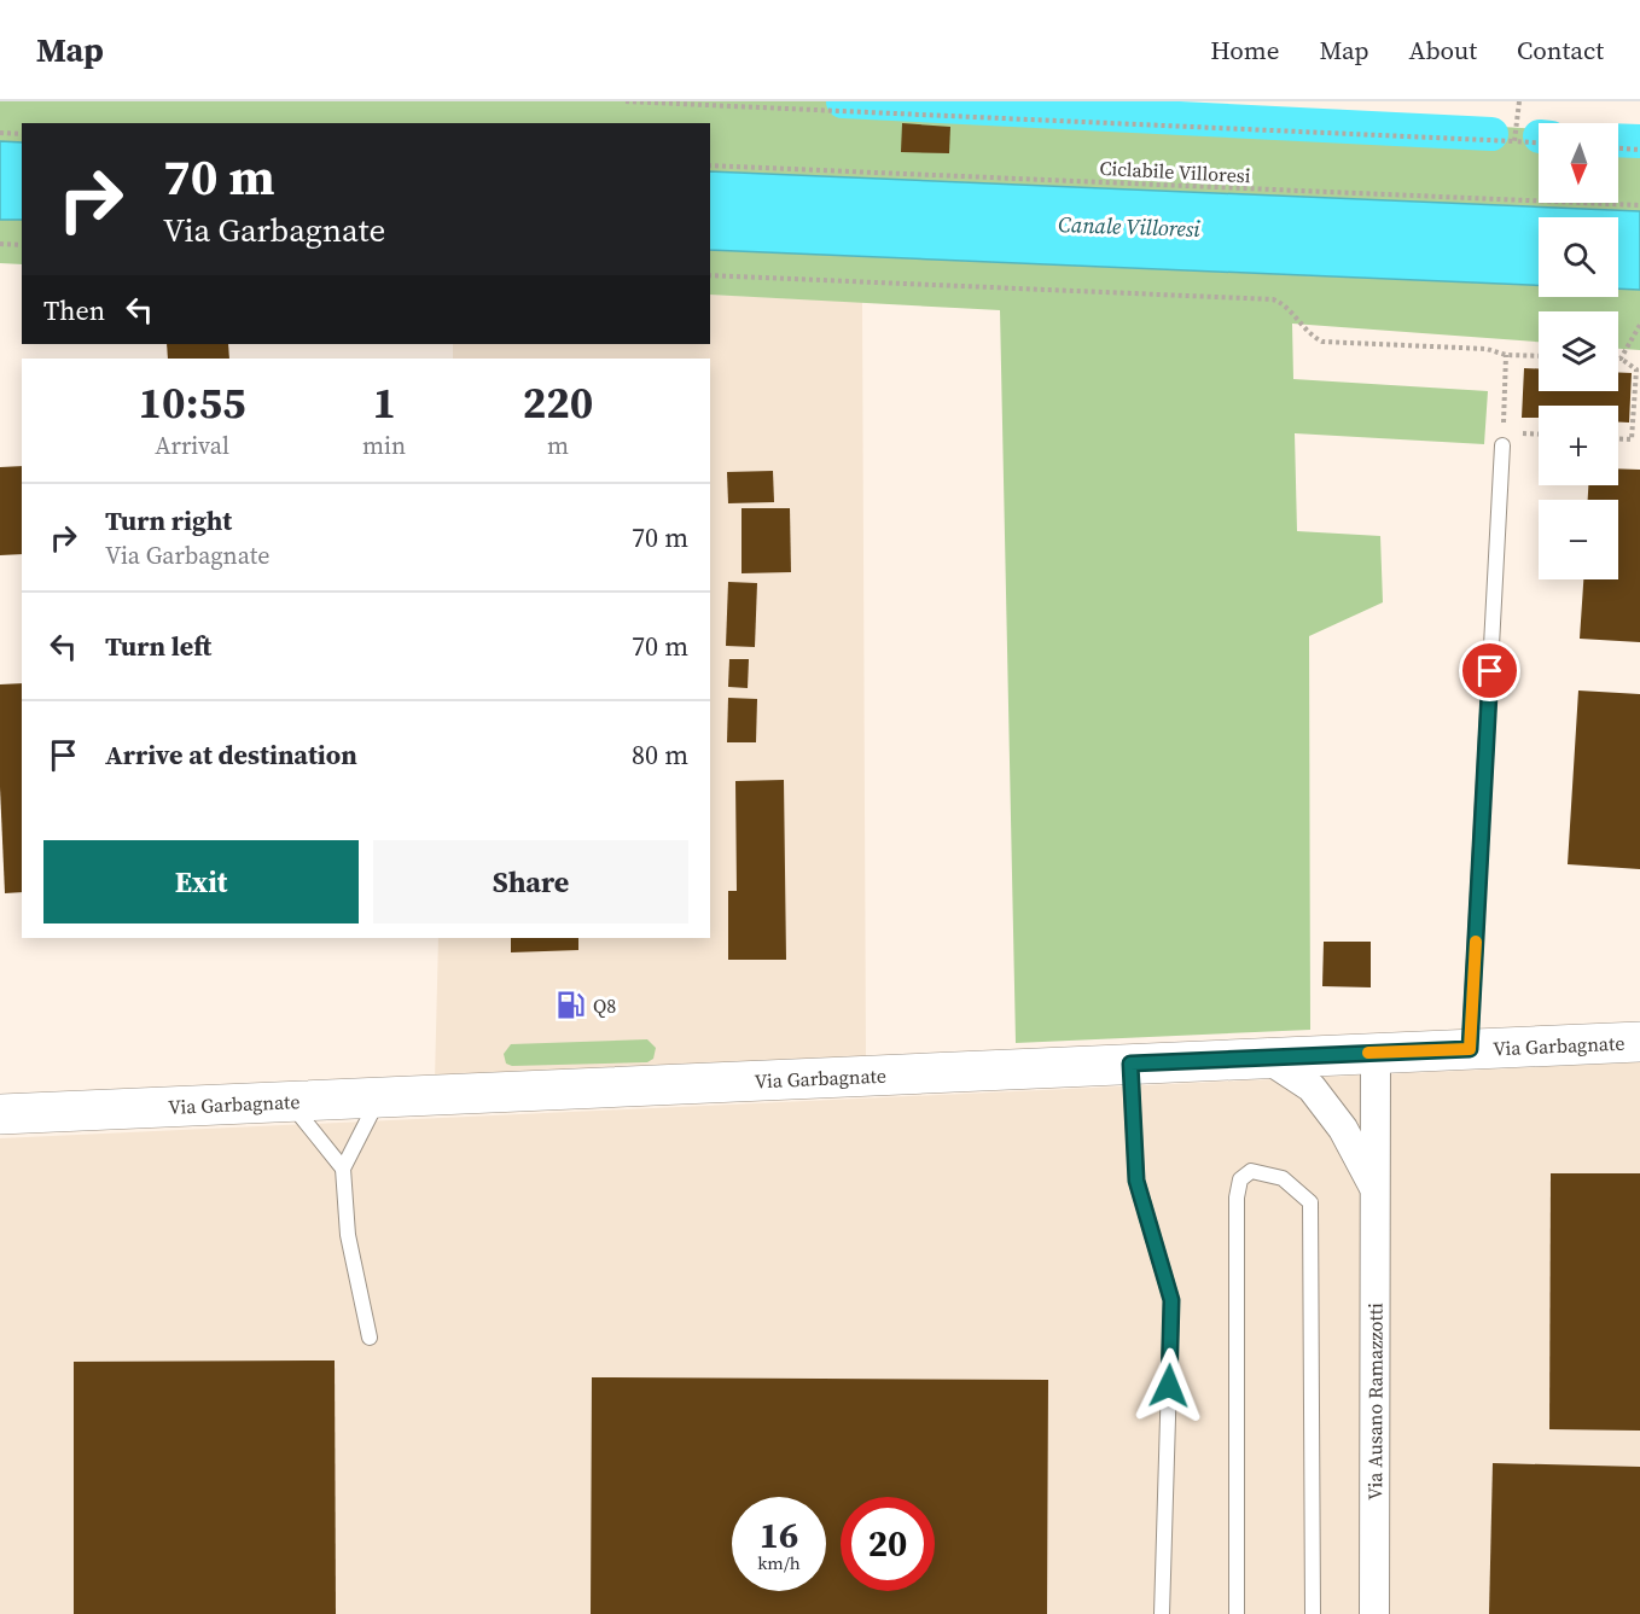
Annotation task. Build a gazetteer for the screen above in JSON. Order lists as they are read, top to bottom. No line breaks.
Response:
{"streets":{"street":["Via Garbagnate","Via Ausano Ramazzotti"],"path":["Ciclabile Villoresi"]},"crossings":[["Via Garbagnate","Via Ausano Ramazzotti"]],"water":["Canale Villoresi"],"places":{"fuel station":["Q8"]},"north":"bottom","page":{"header":"Map","nav":["Home","Map","About","Contact"],"map_buttons":["+","−"],"turn":["70 m","Via Garbagnate"],"then":"Then","eta":["10:55","Arrival","1","min","220","m"],"list":[{"name":"Turn right","note":"Via Garbagnate","value":"70 m"},{"name":"Turn left","value":"70 m"},{"name":"Arrive at destination","value":"80 m"}],"buttons":["Exit","Share"],"speed":"16 km/h","limit":"20"}}
